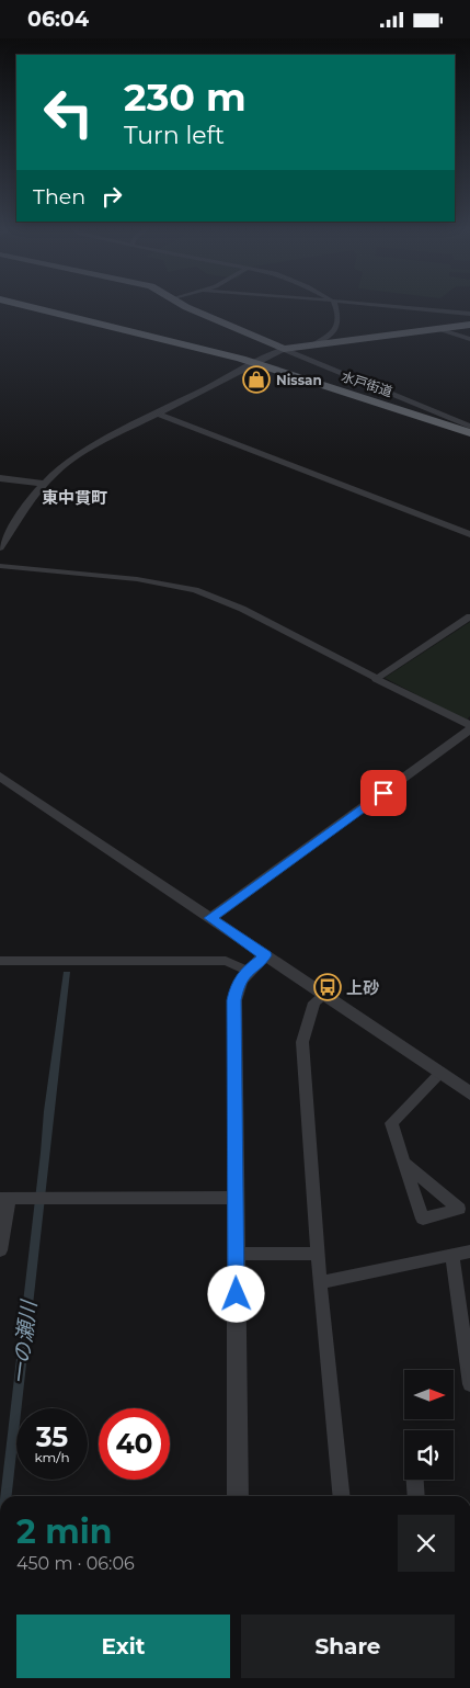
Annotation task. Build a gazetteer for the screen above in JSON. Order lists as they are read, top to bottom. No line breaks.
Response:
{"streets":{"highway":["水戸街道"]},"districts":["東中貫町"],"water":["一の瀬川"],"places":{"shop":["Nissan"],"bus stop":["上砂"]},"north":"right","page":{"status":"06:04","turn":["230 m","Turn left"],"then":"Then","speed":"35 km/h","limit":"40","heading":["2 min","450 m · 06:06"],"buttons":["Exit","Share"]}}
